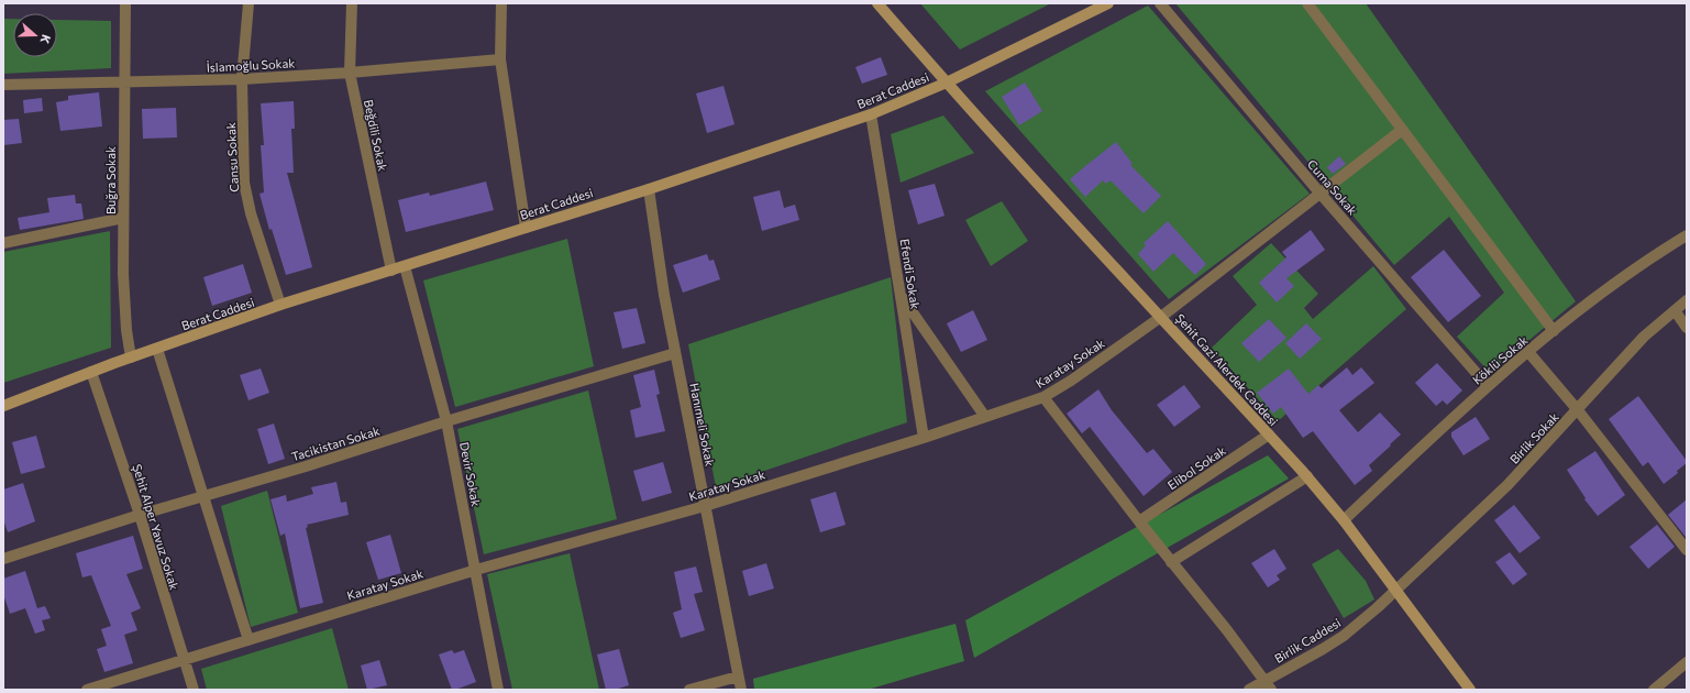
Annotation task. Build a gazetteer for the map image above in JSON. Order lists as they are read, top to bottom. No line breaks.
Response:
{"streets":{"street":["İslamoğlu Sokak","Berat Caddesi","Beğdili Sokak","Cansu Sokak","Buğra Sokak","Cuma Sokak","Efendi Sokak","Köklü Sokak","Karatay Sokak","Şehit Gazi Alerdek Caddesi","Hanımeli Sokak","Birlik Sokak","Tacikistan Sokak","Elibol Sokak","Devir Sokak","Şehit Alper Yavuz Sokak","Birlik Caddesi"]},"crossings":[["İslamoğlu Sokak","Beğdili Sokak"],["İslamoğlu Sokak","Cansu Sokak"],["İslamoğlu Sokak","Buğra Sokak"],["Berat Caddesi","Beğdili Sokak"],["Berat Caddesi","Cansu Sokak"],["Berat Caddesi","Buğra Sokak"],["Berat Caddesi","Efendi Sokak"],["Berat Caddesi","Şehit Gazi Alerdek Caddesi"],["Berat Caddesi","Hanımeli Sokak"],["Berat Caddesi","Devir Sokak"],["Berat Caddesi","Şehit Alper Yavuz Sokak"],["Cuma Sokak","Köklü Sokak"],["Cuma Sokak","Karatay Sokak"],["Efendi Sokak","Karatay Sokak"],["Köklü Sokak","Şehit Gazi Alerdek Caddesi"],["Karatay Sokak","Şehit Gazi Alerdek Caddesi"],["Karatay Sokak","Hanımeli Sokak"],["Karatay Sokak","Devir Sokak"],["Karatay Sokak","Şehit Alper Yavuz Sokak"],["Şehit Gazi Alerdek Caddesi","Birlik Sokak"],["Şehit Gazi Alerdek Caddesi","Elibol Sokak"],["Şehit Gazi Alerdek Caddesi","Birlik Caddesi"],["Hanımeli Sokak","Tacikistan Sokak"],["Birlik Sokak","Birlik Caddesi"],["Tacikistan Sokak","Devir Sokak"],["Tacikistan Sokak","Şehit Alper Yavuz Sokak"]],"north":"right"}
